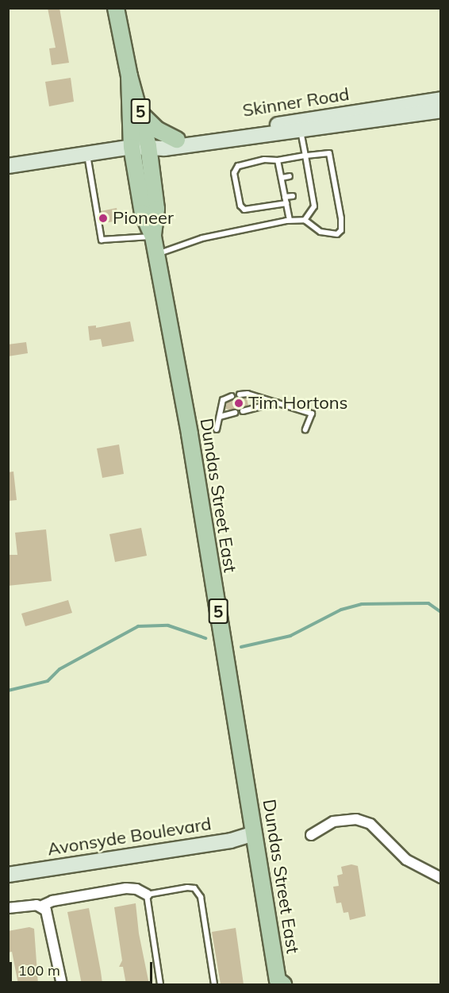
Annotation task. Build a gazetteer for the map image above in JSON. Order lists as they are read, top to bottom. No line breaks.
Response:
{"streets":{"main road":["5","Dundas Street East"],"street":["Skinner Road","Avonsyde Boulevard"]},"crossings":[["Skinner Road","Dundas Street East"],["Dundas Street East","Avonsyde Boulevard"]],"places":["Pioneer","Tim Hortons"],"scale_bar":"100 m"}
